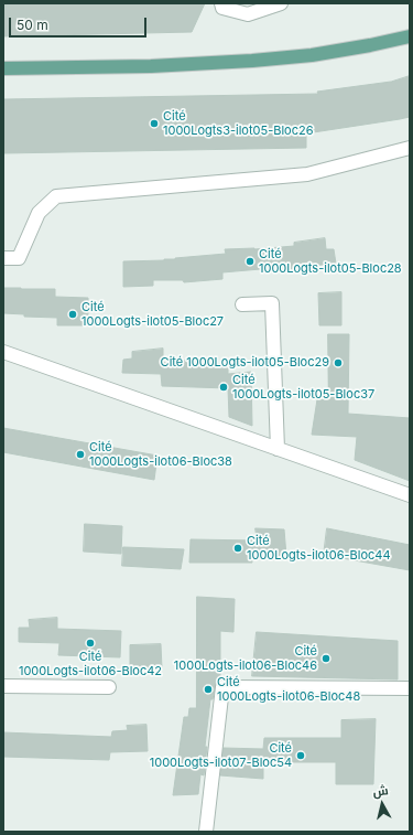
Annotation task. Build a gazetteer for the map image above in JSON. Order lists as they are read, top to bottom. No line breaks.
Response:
{"places":["Cité 1000Logts3-ilot05-Bloc26","Cité 1000Logts-ilot05-Bloc28","Cité 1000Logts-ilot05-Bloc27","Cité 1000Logts-ilot05-Bloc29","Cité 1000Logts-ilot05-Bloc37","Cité 1000Logts-ilot06-Bloc38","Cité 1000Logts-ilot06-Bloc44","Cité 1000Logts-ilot06-Bloc42","Cité 1000Logts-ilot06-Bloc46","Cité 1000Logts-ilot06-Bloc48","Cité 1000Logts-ilot07-Bloc54"],"scale_bar":"50 m","north":"top"}
